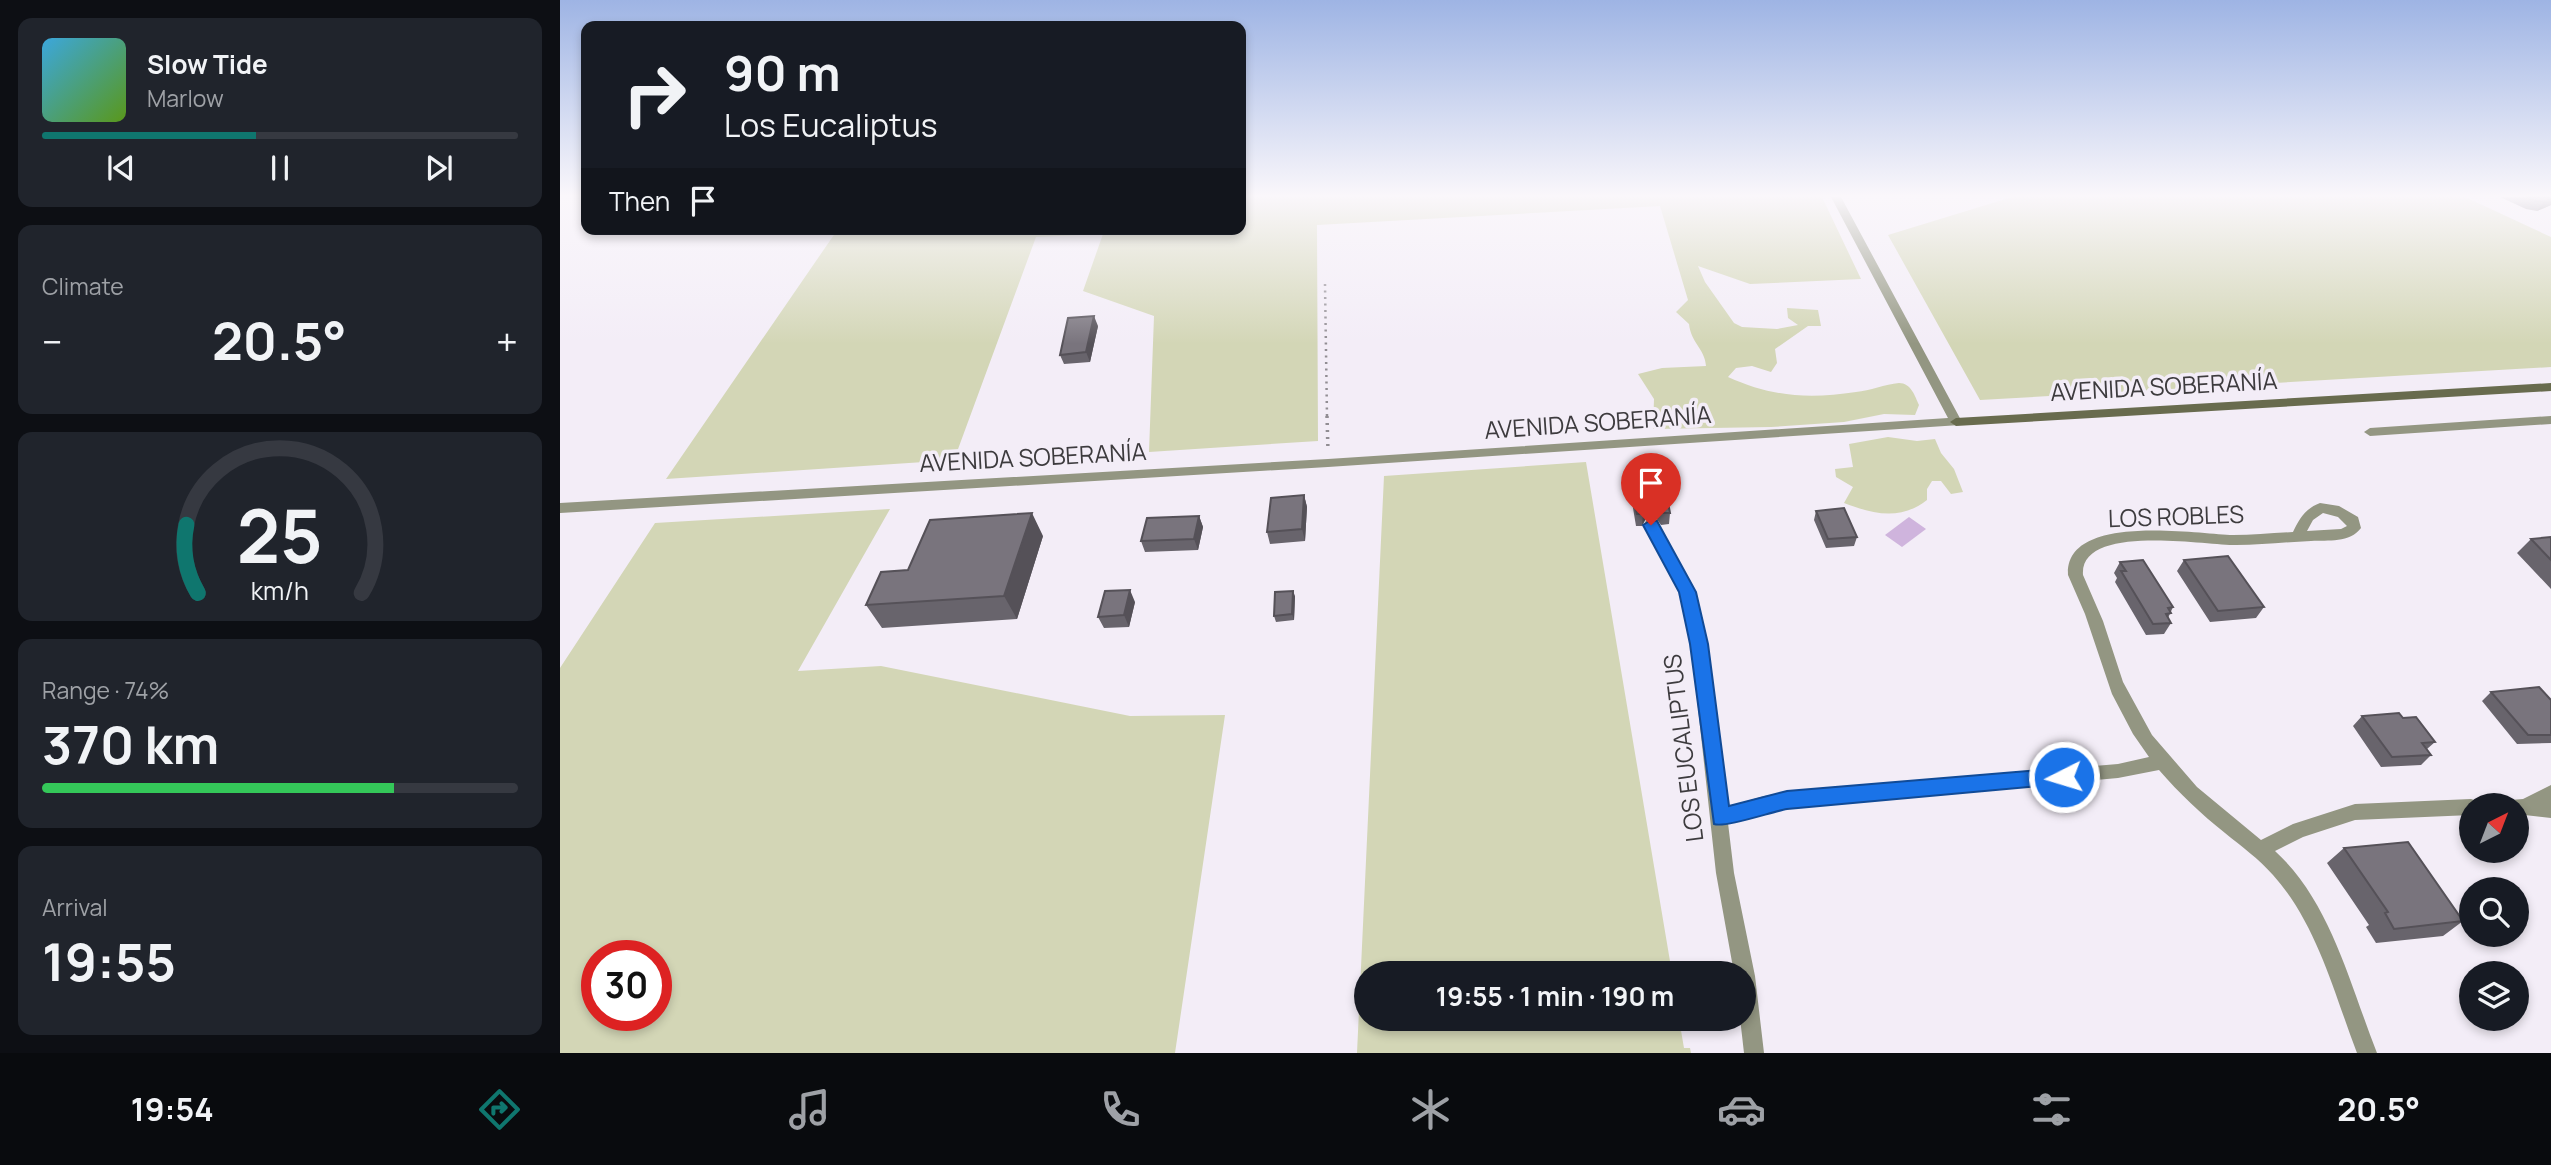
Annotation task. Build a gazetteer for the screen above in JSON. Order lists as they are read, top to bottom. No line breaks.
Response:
{"streets":{"street":["AVENIDA SOBERANÍA","LOS ROBLES","LOS EUCALIPTUS"]},"north":"top right","page":{"turn":["90 m","Los Eucaliptus"],"song":["Slow Tide","Marlow"],"then":"Then","tile":["Climate",["Range · 74%","370 km"],["Arrival","19:55"]],"heat":["−","20.5°","+"],"limit":"30","trip":"19:55 · 1 min · 190 m","tabs":["19:54","20.5°"],"gauge":["25","km/h"]}}
